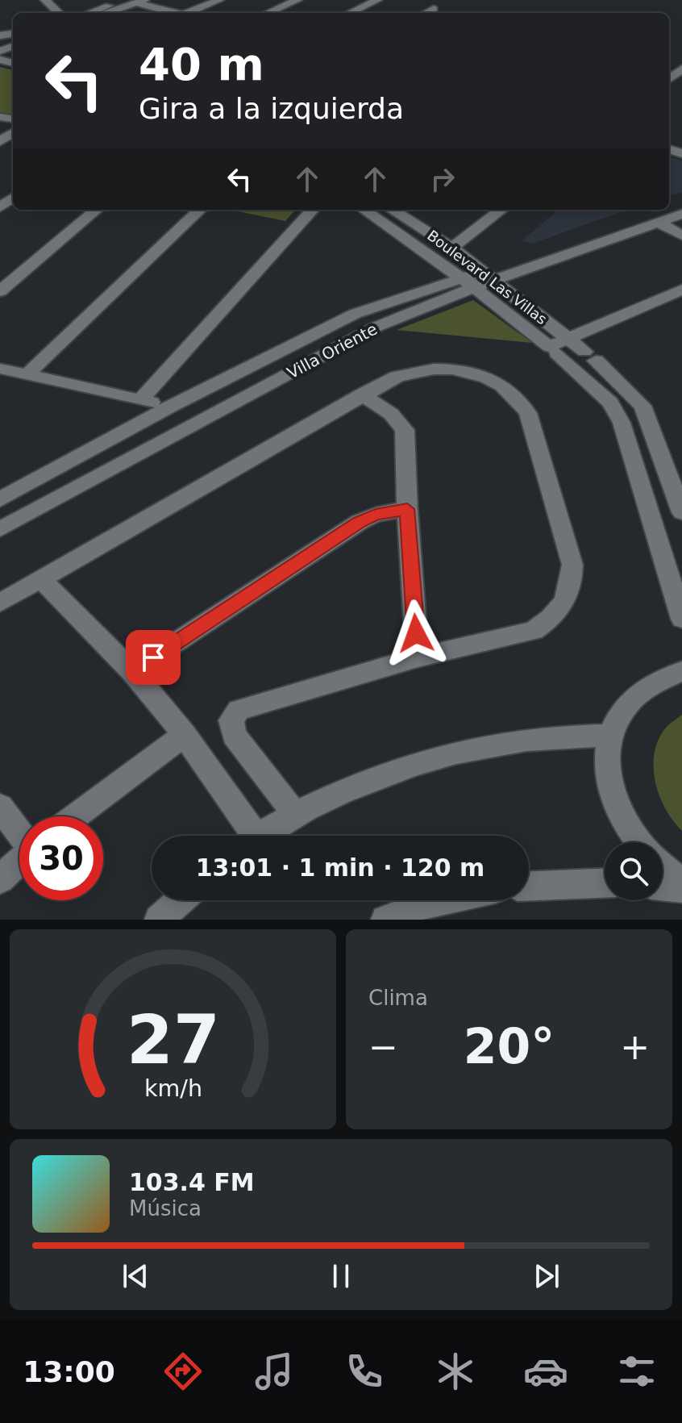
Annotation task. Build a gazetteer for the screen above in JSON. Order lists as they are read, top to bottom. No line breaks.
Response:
{"streets":{"street":["Boulevard Las Villas","Villa Oriente"]},"crossings":[["Boulevard Las Villas","Villa Oriente"]],"page":{"turn":["40 m","Gira a la izquierda"],"limit":"30","trip":"13:01 · 1 min · 120 m","tile":"Clima","heat":["−","20°","+"],"song":["103.4 FM","Música"],"tabs":"13:00","gauge":["27","km/h"]}}
